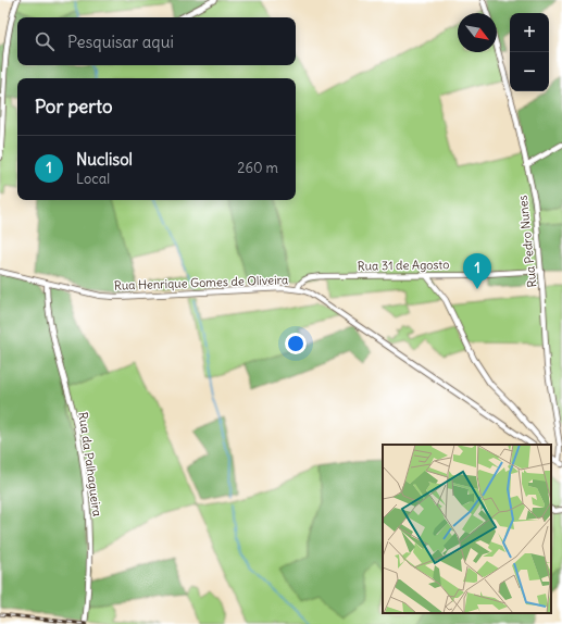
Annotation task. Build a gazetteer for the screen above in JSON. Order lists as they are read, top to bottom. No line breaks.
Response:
{"streets":{"street":["Rua Pedro Nunes","Rua 31 de Agosto","Rua Henrique Gomes de Oliveira","Rua da Palhagueira"]},"crossings":[["Rua Pedro Nunes","Rua 31 de Agosto"],["Rua 31 de Agosto","Rua Henrique Gomes de Oliveira"],["Rua Henrique Gomes de Oliveira","Rua da Palhagueira"]],"north":"bottom right","page":{"map_buttons":["+","−"],"search":"Pesquisar aqui","heading":"Por perto","list":[{"mark":"1","name":"Nuclisol","note":"Local","value":"260 m"}],"pins":"1"}}
